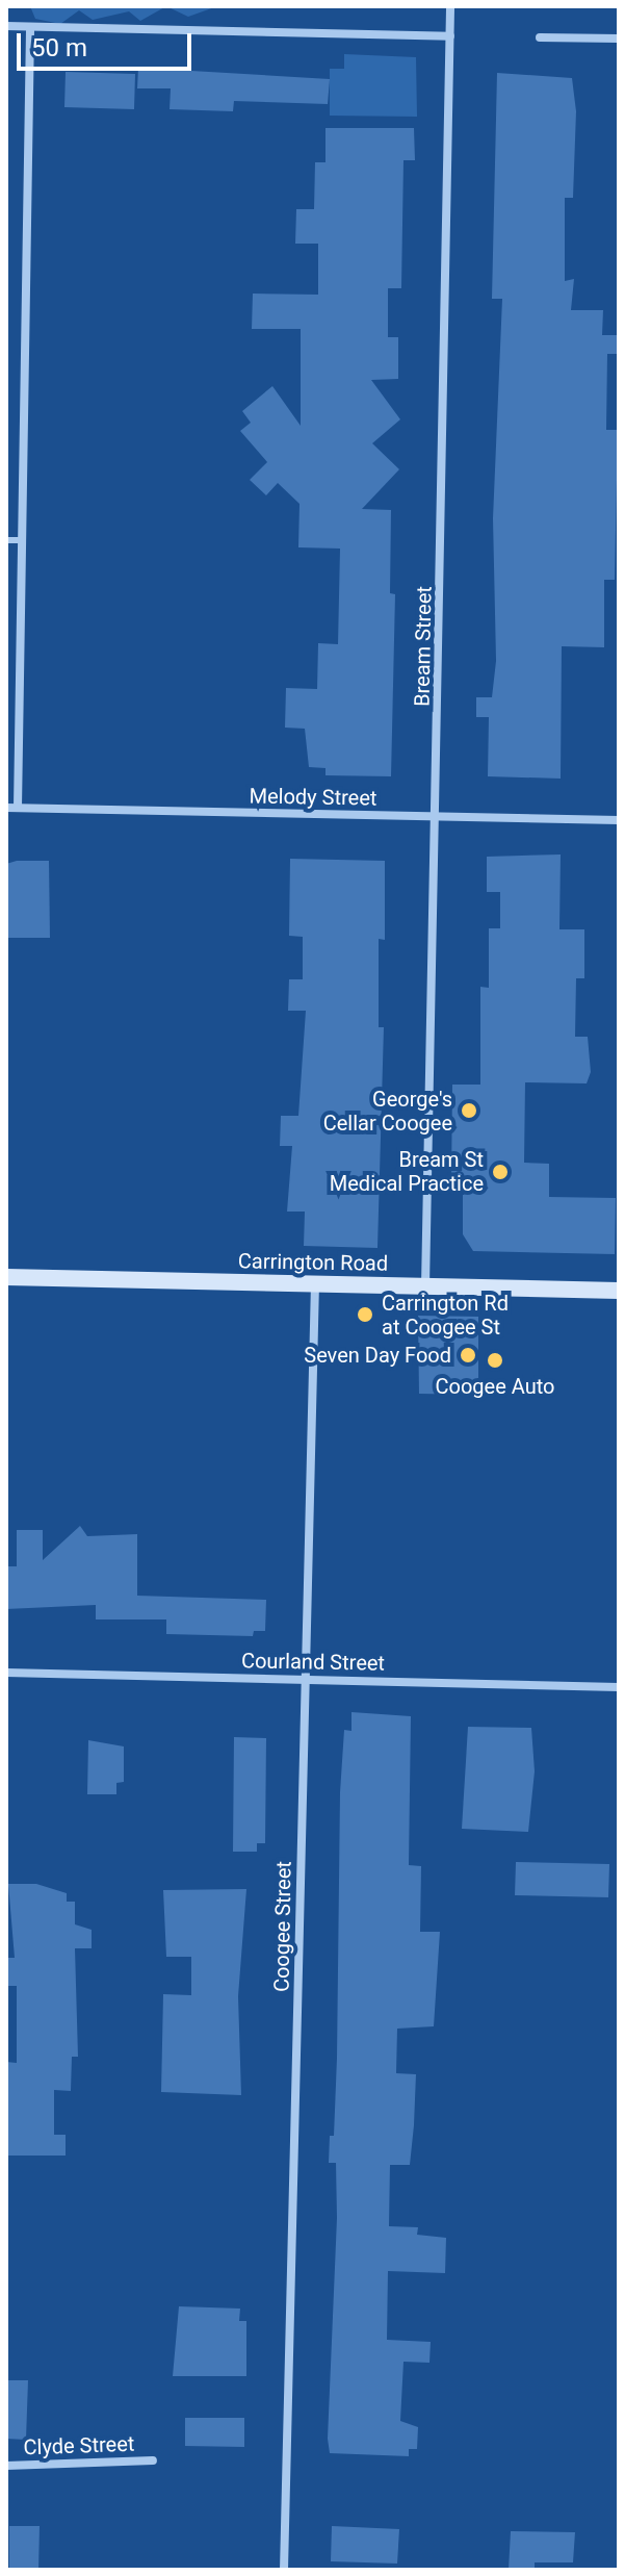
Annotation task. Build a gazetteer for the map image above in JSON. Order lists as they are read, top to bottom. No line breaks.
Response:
{"streets":{"main road":["Carrington Road"],"street":["Bream Street","Melody Street","Courland Street","Coogee Street","Clyde Street"]},"crossings":[["Bream Street","Melody Street"],["Bream Street","Carrington Road"],["Carrington Road","Coogee Street"],["Courland Street","Coogee Street"]],"places":["George's Cellar Coogee","Bream St Medical Practice","Carrington Rd at Coogee St","Seven Day Food","Coogee Auto"],"scale_bar":"50 m"}
